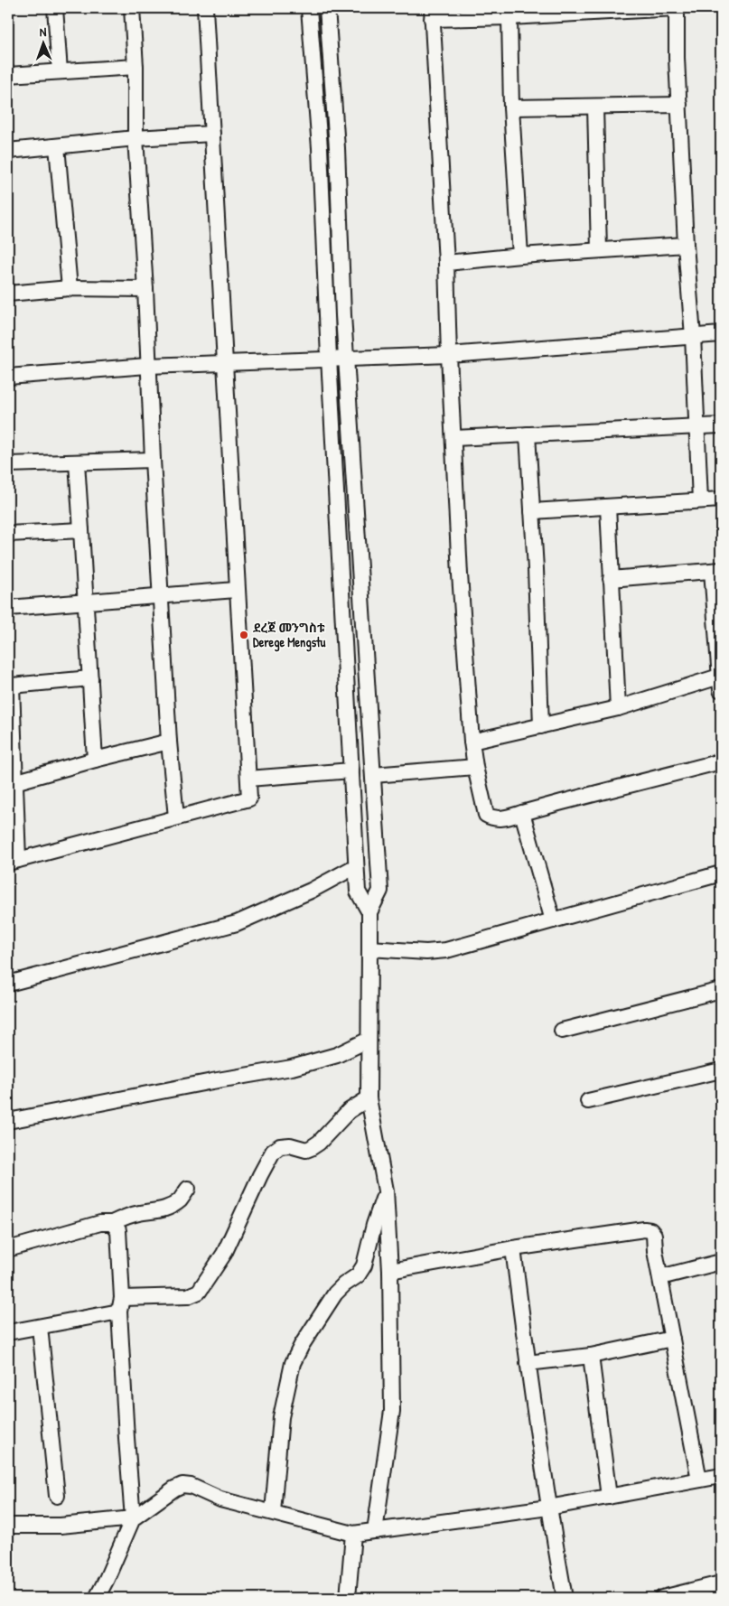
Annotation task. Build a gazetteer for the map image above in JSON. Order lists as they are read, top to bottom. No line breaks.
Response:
{"places":["ደረጀ መንግስቱ Derege Mengstu"],"north":"top"}
